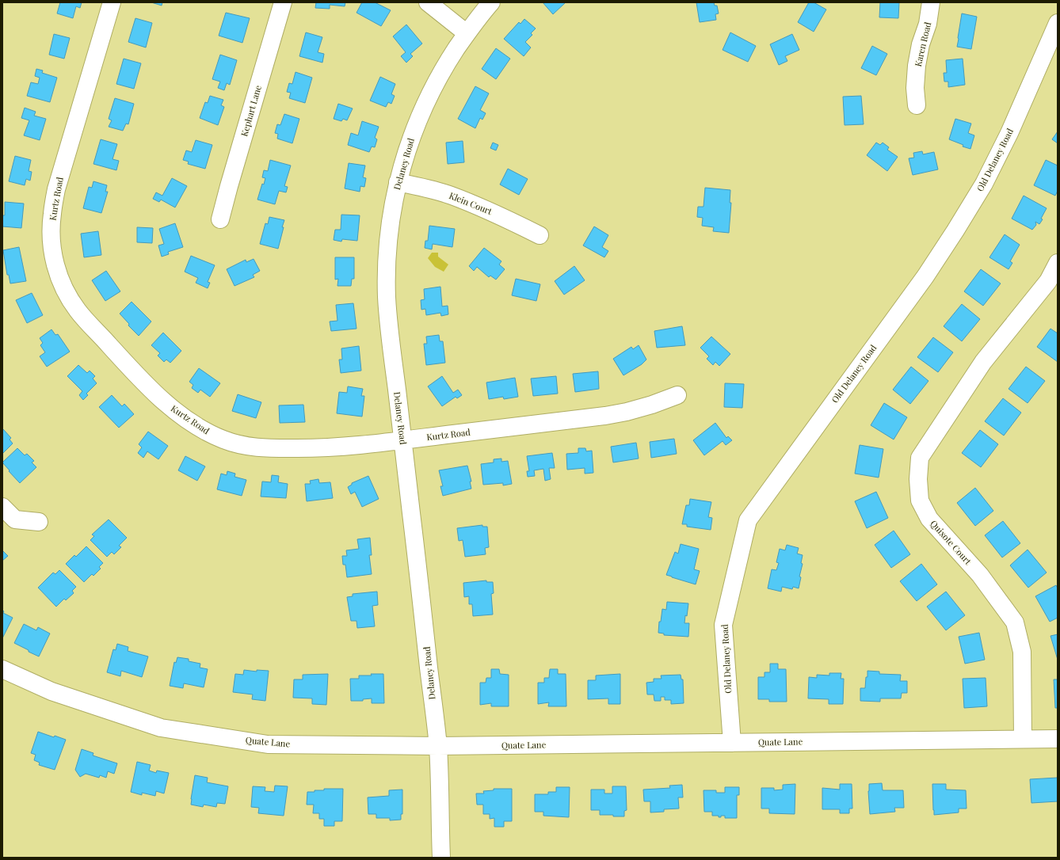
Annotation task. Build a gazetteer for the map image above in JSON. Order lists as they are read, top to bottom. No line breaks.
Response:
{"streets":{"street":["Karen Road","Kephart Lane","Old Delaney Road","Delaney Road","Kurtz Road","Klein Court","Quixote Court","Quate Lane"]},"crossings":[["Old Delaney Road","Quate Lane"],["Delaney Road","Kurtz Road"],["Delaney Road","Klein Court"],["Delaney Road","Quate Lane"],["Quixote Court","Quate Lane"]]}
